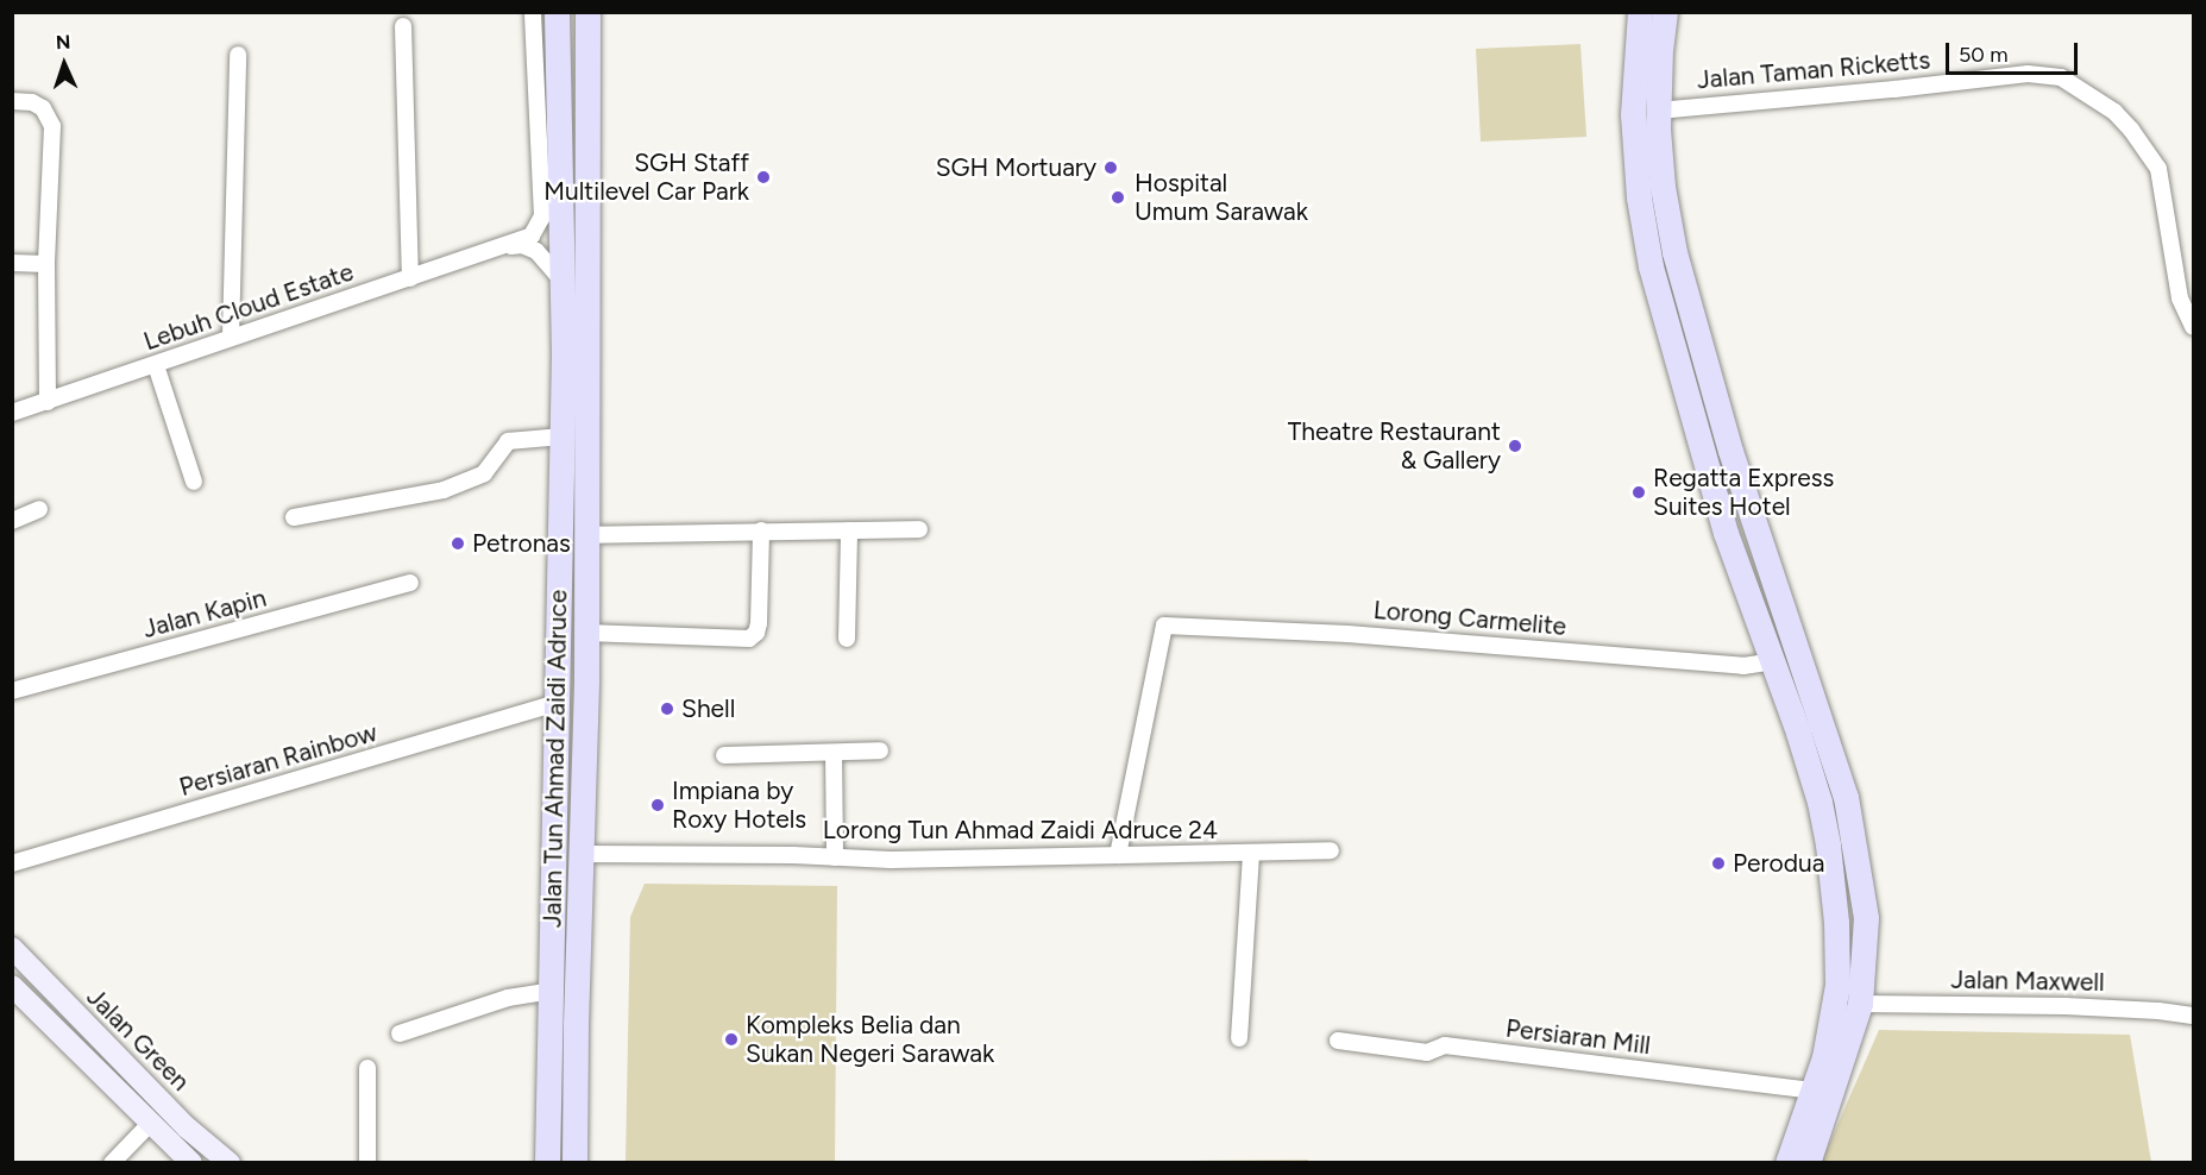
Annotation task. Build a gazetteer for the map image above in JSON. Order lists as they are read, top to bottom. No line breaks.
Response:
{"streets":{"main road":["Jalan Tun Ahmad Zaidi Adruce","Jalan Green"],"street":["Jalan Taman Ricketts","Lebuh Cloud Estate","Jalan Kapin","Lorong Carmelite","Persiaran Rainbow","Lorong Tun Ahmad Zaidi Adruce 24","Jalan Maxwell","Persiaran Mill"]},"crossings":[["Lorong Carmelite","Lorong Tun Ahmad Zaidi Adruce 24"],["Jalan Tun Ahmad Zaidi Adruce","Persiaran Rainbow"],["Jalan Tun Ahmad Zaidi Adruce","Lorong Tun Ahmad Zaidi Adruce 24"]],"places":["SGH Mortuary","SGH Staff Multilevel Car Park","Hospital Umum Sarawak","Theatre Restaurant & Gallery","Regatta Express Suites Hotel","Petronas","Shell","Impiana by Roxy Hotels","Perodua","Kompleks Belia dan Sukan Negeri Sarawak"],"scale_bar":"50 m","north":"top"}
